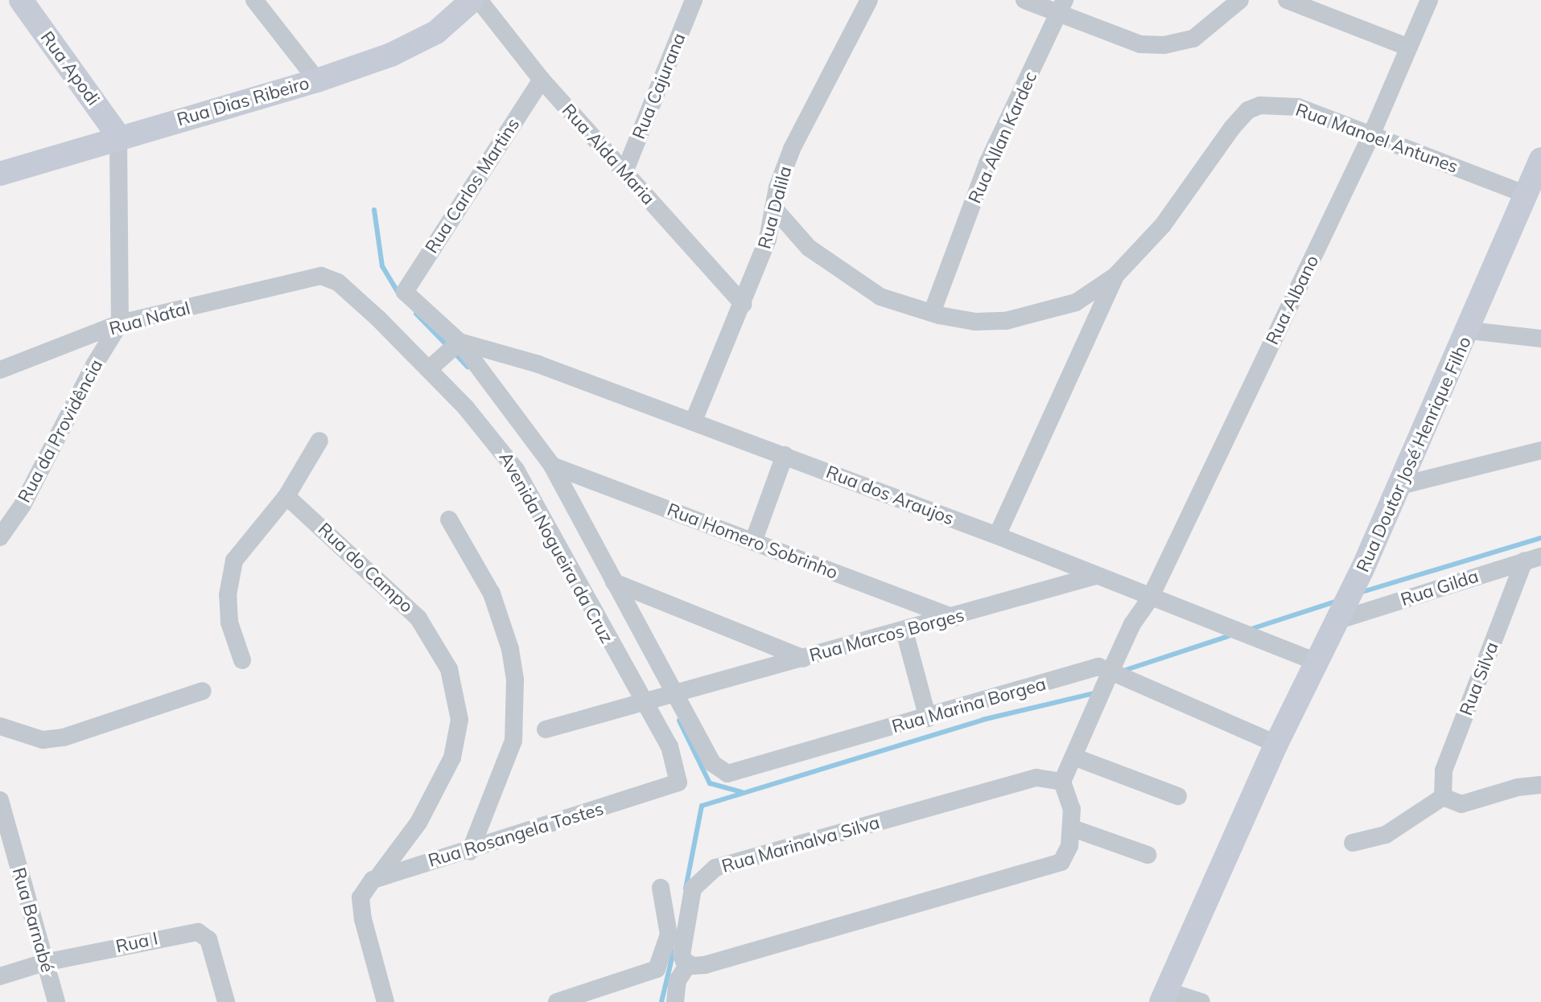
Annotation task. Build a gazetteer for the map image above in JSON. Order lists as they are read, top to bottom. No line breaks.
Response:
{"streets":{"street":["Rua Apodi","Rua Cajurana","Rua Dias Ribeiro","Rua Allan Kardec","Rua Manoel Antunes","Rua Alda Maria","Rua Carlos Martins","Rua Dalila","Rua Albano","Rua Natal","Rua da Providência","Rua Doutor José Henrique Filho","Rua dos Araujos","Rua Homero Sobrinho","Avenida Nogueira da Cruz","Rua do Campo","Rua Gilda","Rua Marcos Borges","Rua Silva","Rua Marina Borgea","Rua Rosangela Tostes","Rua Marinalva Silva","Rua Barnabé","Rua I"]},"crossings":[["Rua Apodi","Rua Dias Ribeiro"],["Rua Cajurana","Rua Alda Maria"],["Rua Allan Kardec","Rua Manoel Antunes"],["Rua Manoel Antunes","Rua Dalila"],["Rua Manoel Antunes","Rua Albano"],["Rua Manoel Antunes","Rua Doutor José Henrique Filho"],["Rua Alda Maria","Rua Carlos Martins"],["Rua Alda Maria","Rua Dalila"],["Rua Carlos Martins","Avenida Nogueira da Cruz"],["Rua Dalila","Rua dos Araujos"],["Rua Albano","Rua dos Araujos"],["Rua Natal","Rua da Providência"],["Rua Natal","Avenida Nogueira da Cruz"],["Rua Doutor José Henrique Filho","Rua dos Araujos"],["Rua Doutor José Henrique Filho","Rua Gilda"],["Rua dos Araujos","Avenida Nogueira da Cruz"],["Rua dos Araujos","Rua Marcos Borges"],["Rua Homero Sobrinho","Avenida Nogueira da Cruz"],["Rua Homero Sobrinho","Rua Marcos Borges"],["Avenida Nogueira da Cruz","Rua Marcos Borges"],["Avenida Nogueira da Cruz","Rua Marina Borgea"],["Avenida Nogueira da Cruz","Rua Rosangela Tostes"],["Rua do Campo","Rua Rosangela Tostes"],["Rua Gilda","Rua Silva"],["Rua Barnabé","Rua I"]]}
